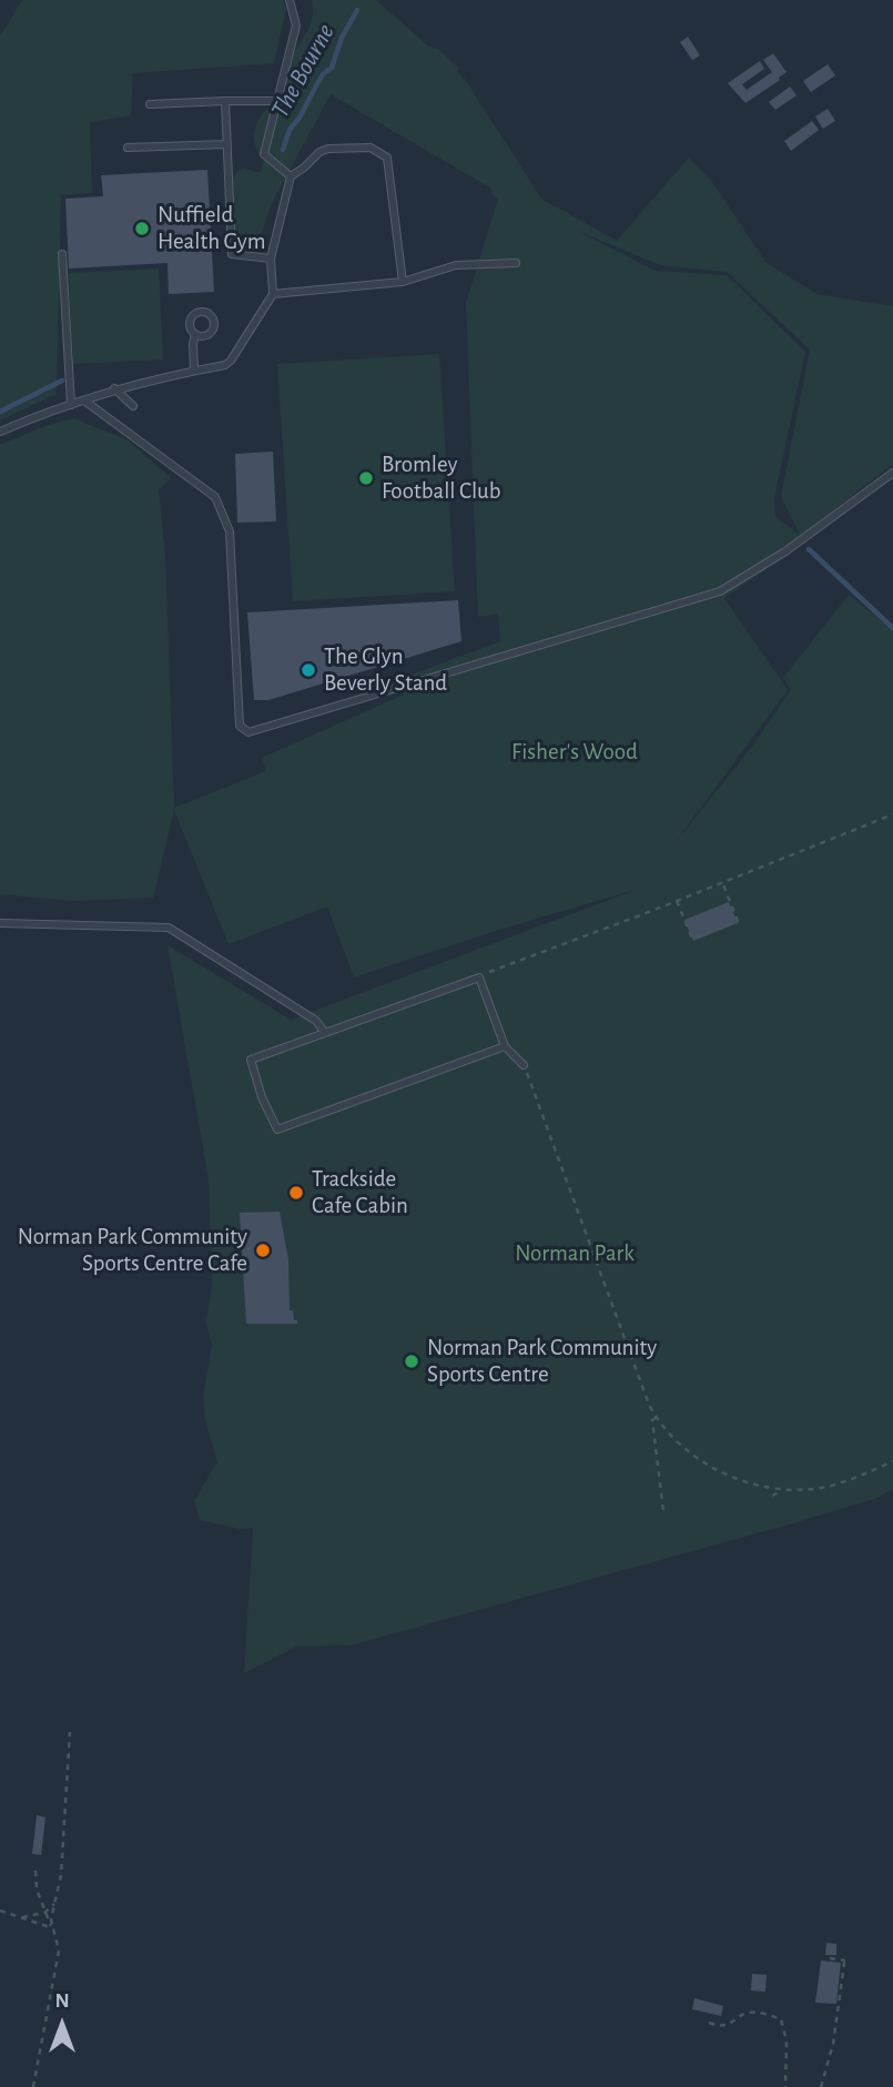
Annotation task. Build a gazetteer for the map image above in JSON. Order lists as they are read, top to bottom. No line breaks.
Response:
{"water":["The Bourne"],"parks":["Fisher's Wood","Norman Park"],"places":["Nuffield Health Gym","Bromley Football Club","The Glyn Beverly Stand","Trackside Cafe Cabin","Norman Park Community Sports Centre Cafe","Norman Park Community Sports Centre"],"north":"top"}
